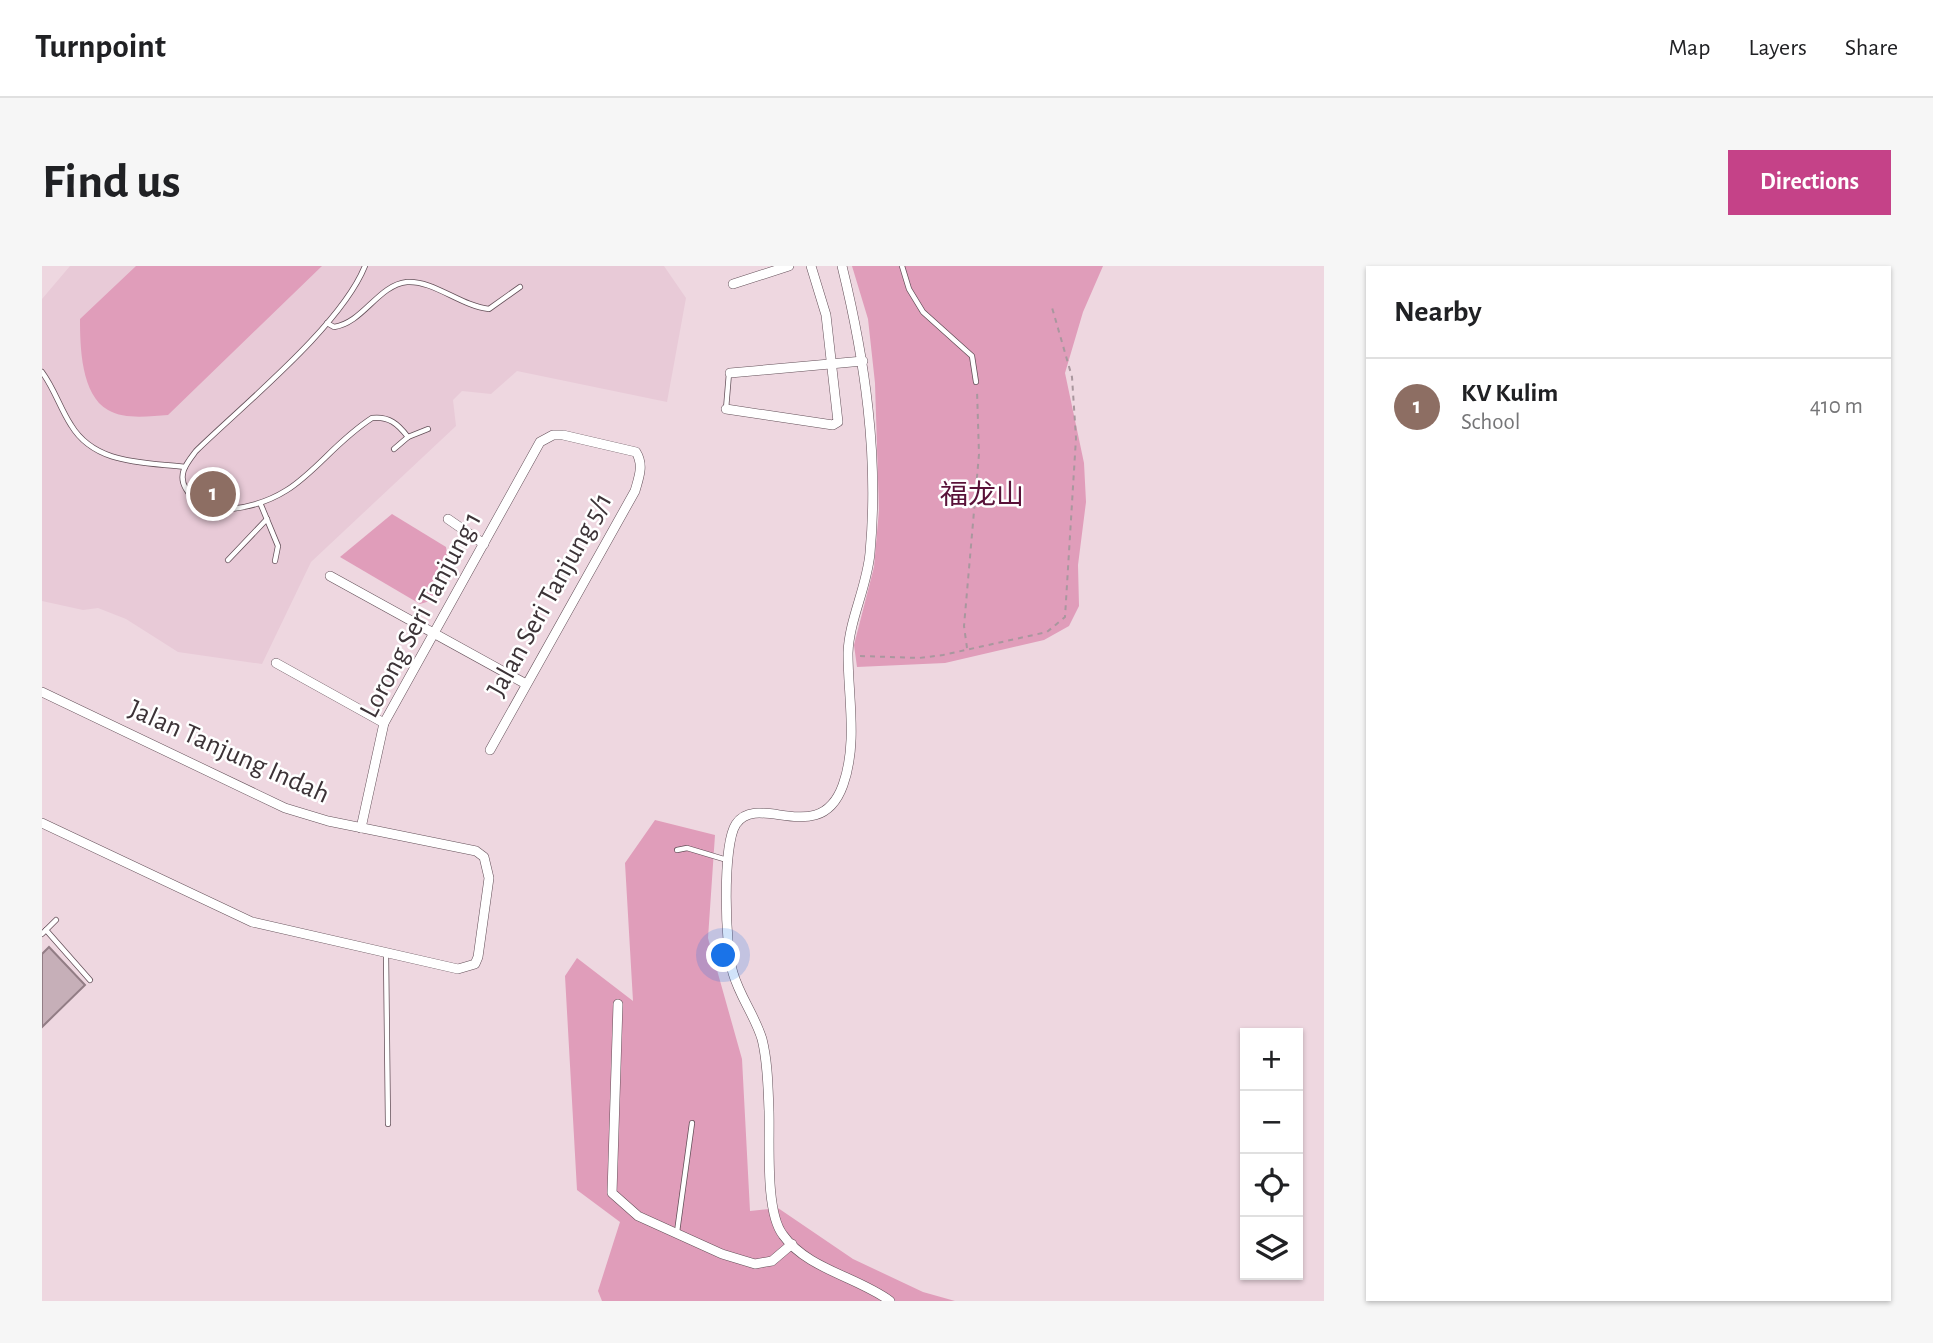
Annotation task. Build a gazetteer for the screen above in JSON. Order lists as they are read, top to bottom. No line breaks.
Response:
{"streets":{"street":["Jalan Seri Tanjung 5/1","Lorong Seri Tanjung 1","Jalan Tanjung Indah"]},"crossings":[["Jalan Seri Tanjung 5/1","Lorong Seri Tanjung 1"],["Lorong Seri Tanjung 1","Jalan Tanjung Indah"]],"parks":["福龙山"],"page":{"header":"Turnpoint","nav":["Map","Layers","Share"],"buttons":"Directions","title":"Find us","heading":"Nearby","list":[{"mark":"1","name":"KV Kulim","note":"School","value":"410 m"}],"pins":"1","map_buttons":["+","−"]}}
